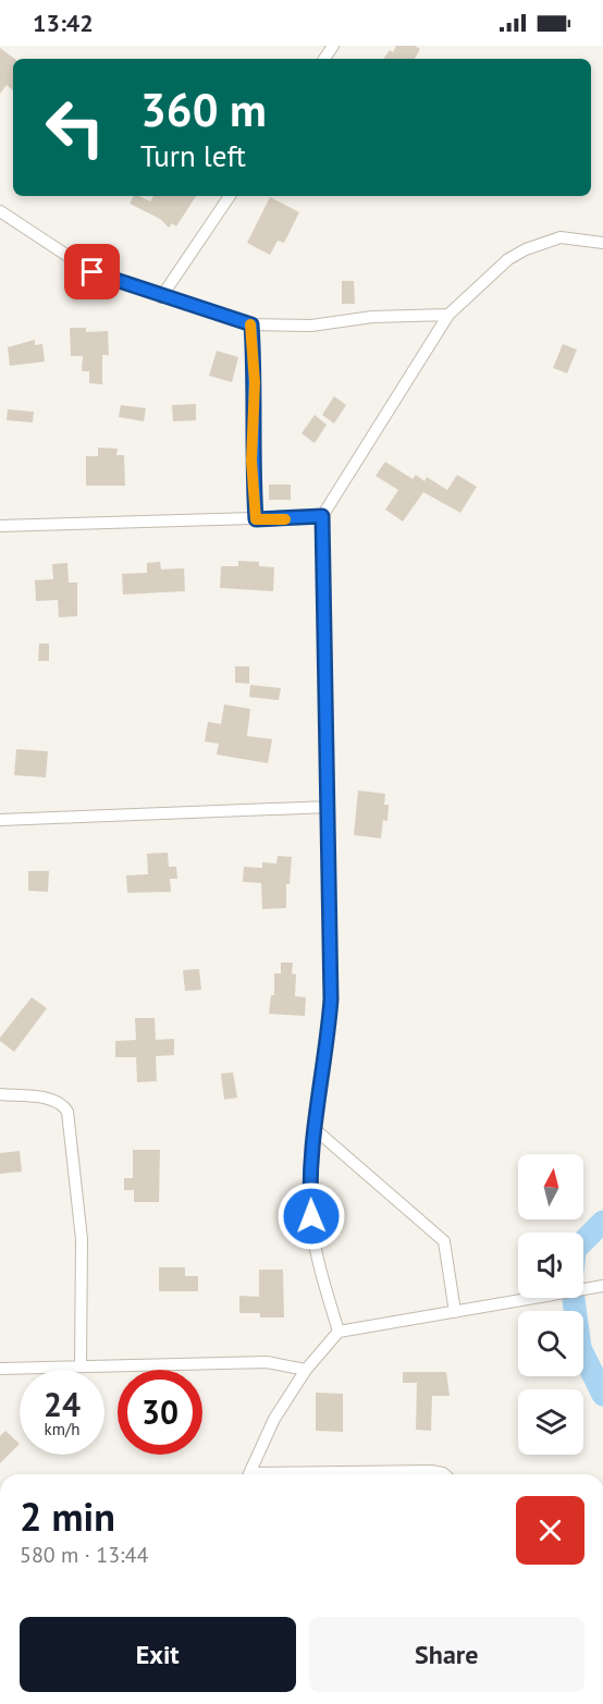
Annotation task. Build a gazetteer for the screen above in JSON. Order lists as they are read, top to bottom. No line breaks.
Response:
{"north":"top","page":{"status":"13:42","turn":["360 m","Turn left"],"speed":"24 km/h","limit":"30","heading":["2 min","580 m · 13:44"],"buttons":["Exit","Share"]}}
